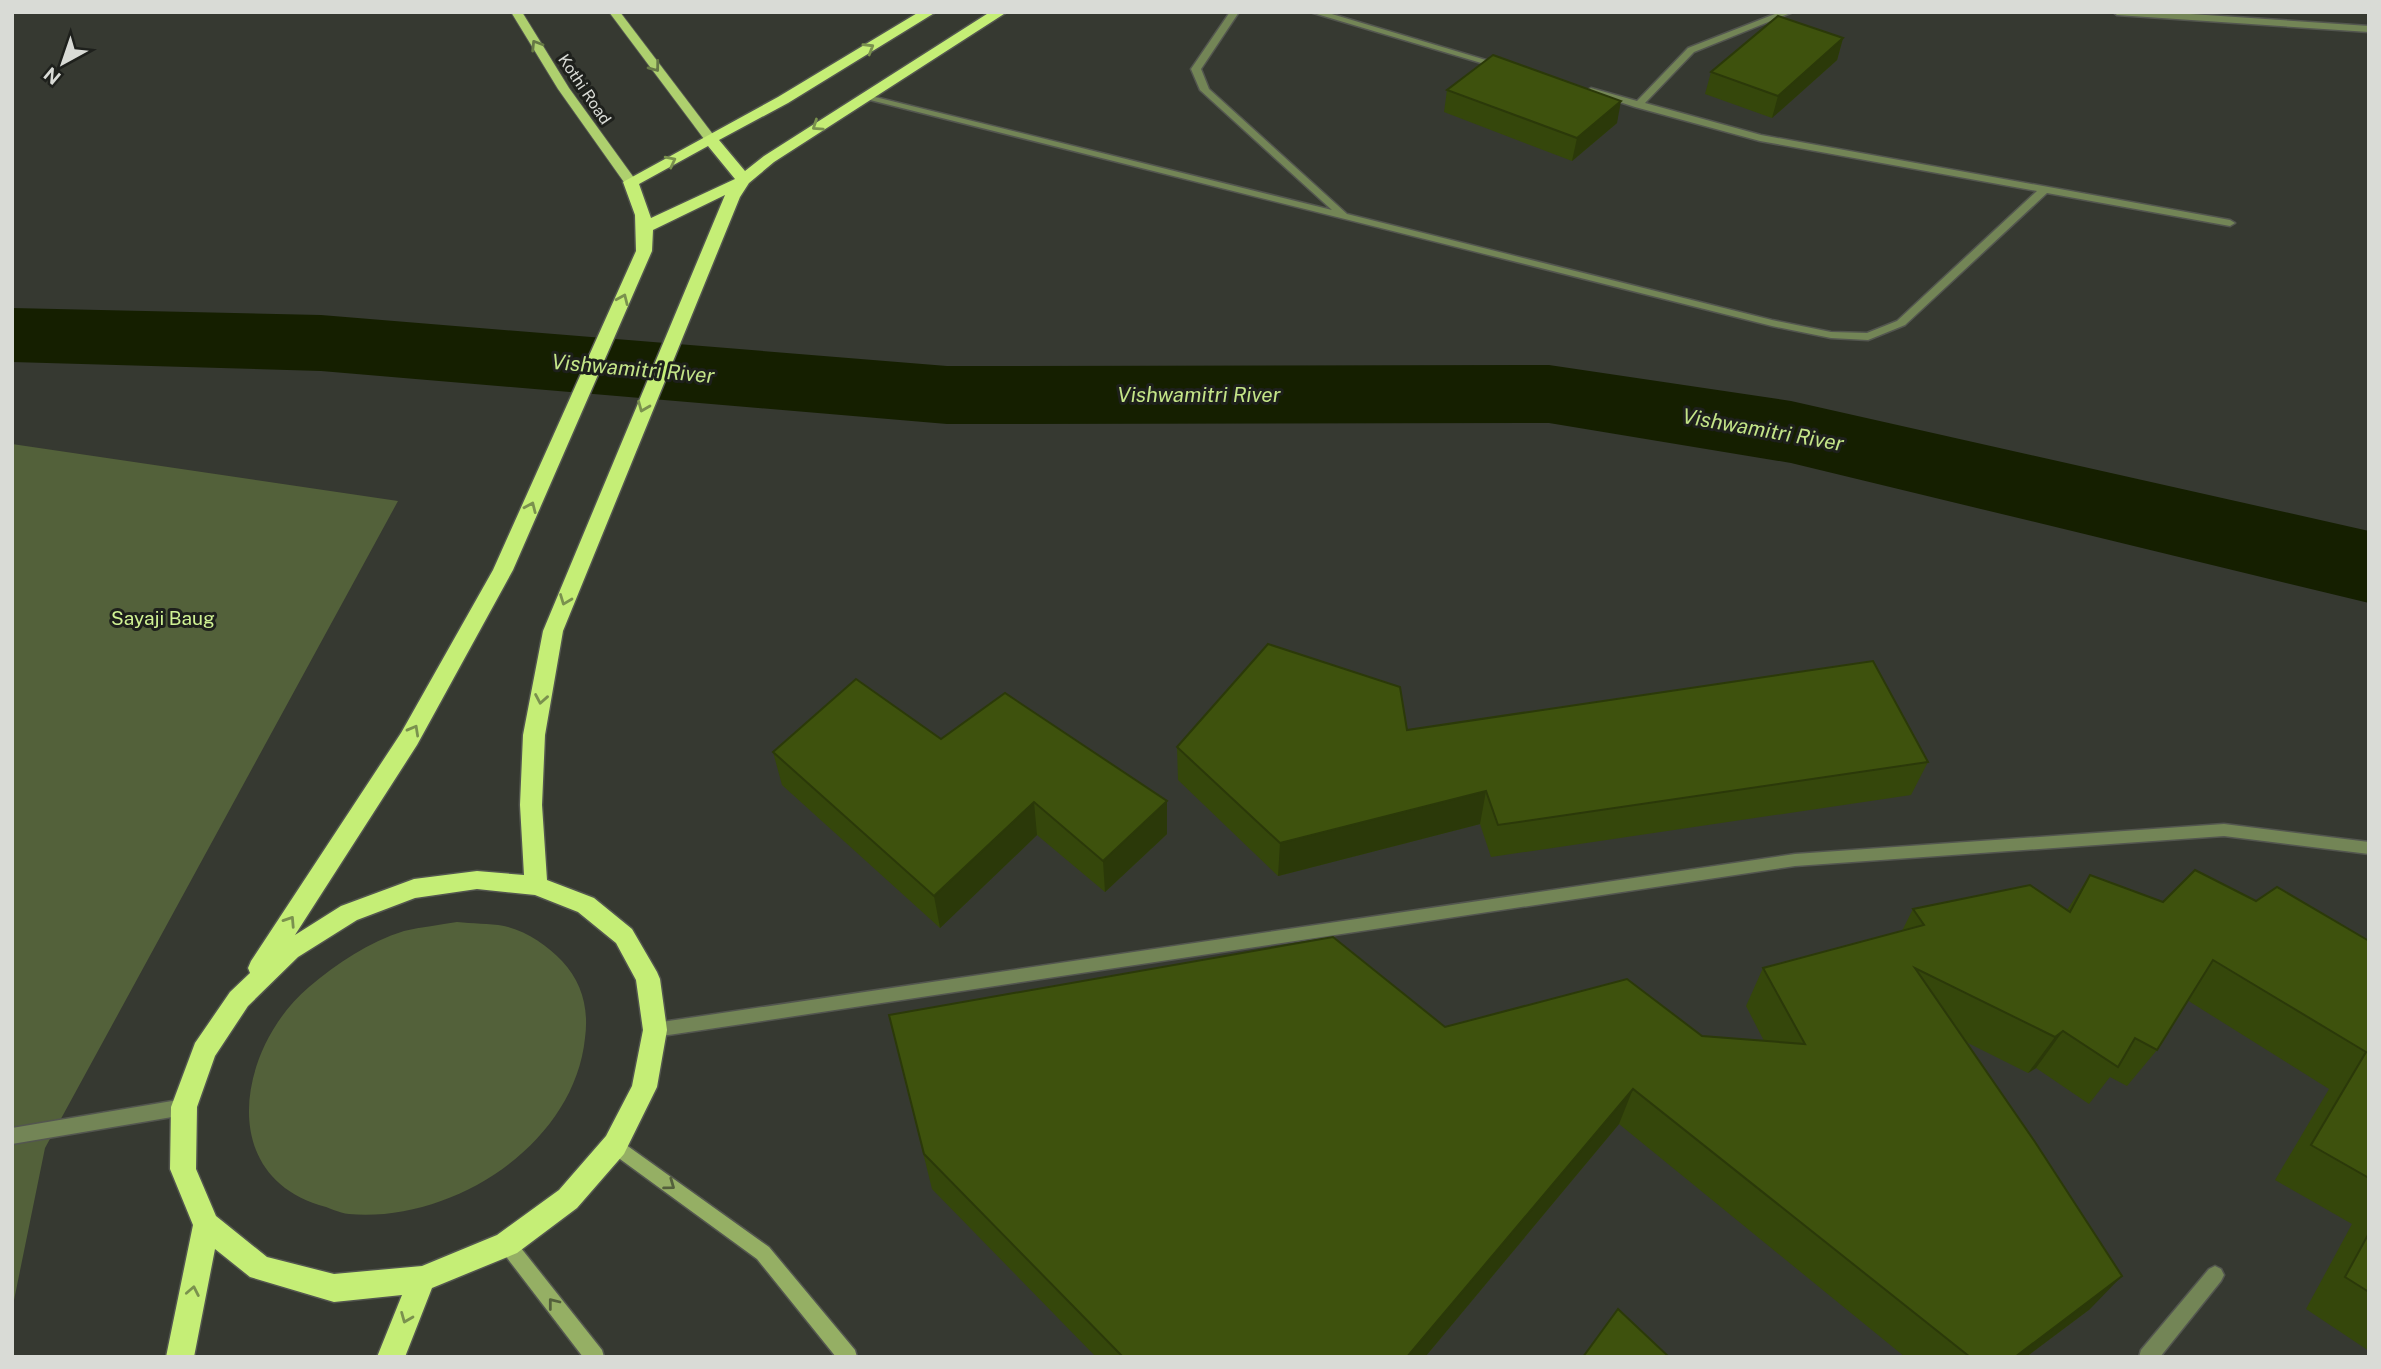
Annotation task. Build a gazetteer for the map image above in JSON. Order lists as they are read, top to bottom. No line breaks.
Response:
{"streets":{"main road":["Kothi Road"]},"water":["Vishwamitri River"],"parks":["Sayaji Baug"],"north":"bottom left"}
